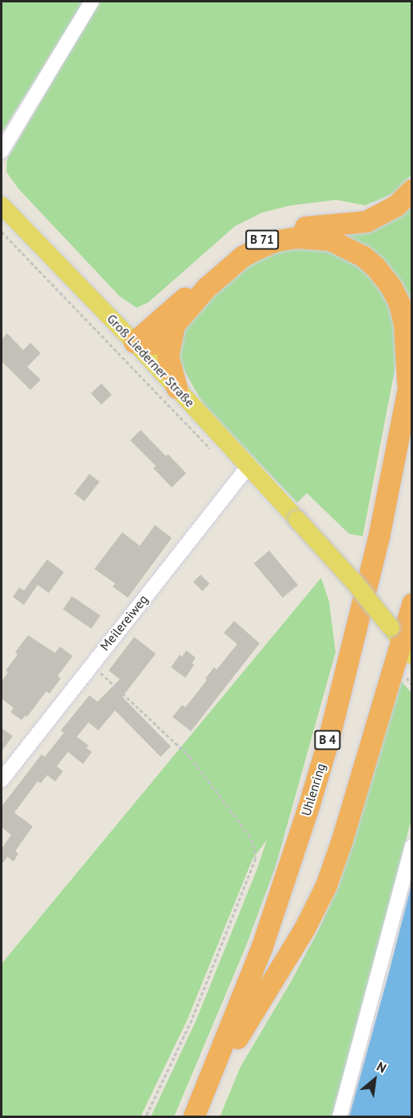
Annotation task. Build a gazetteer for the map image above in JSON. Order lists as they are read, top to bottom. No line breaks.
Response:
{"streets":{"highway":["B 71","B 4","Uhlenring"],"main road":["Groß Liederner Straße"],"street":["Meilereiweg"]},"crossings":[["B 71","Groß Liederner Straße"],["Groß Liederner Straße","Meilereiweg"]],"north":"top right"}
